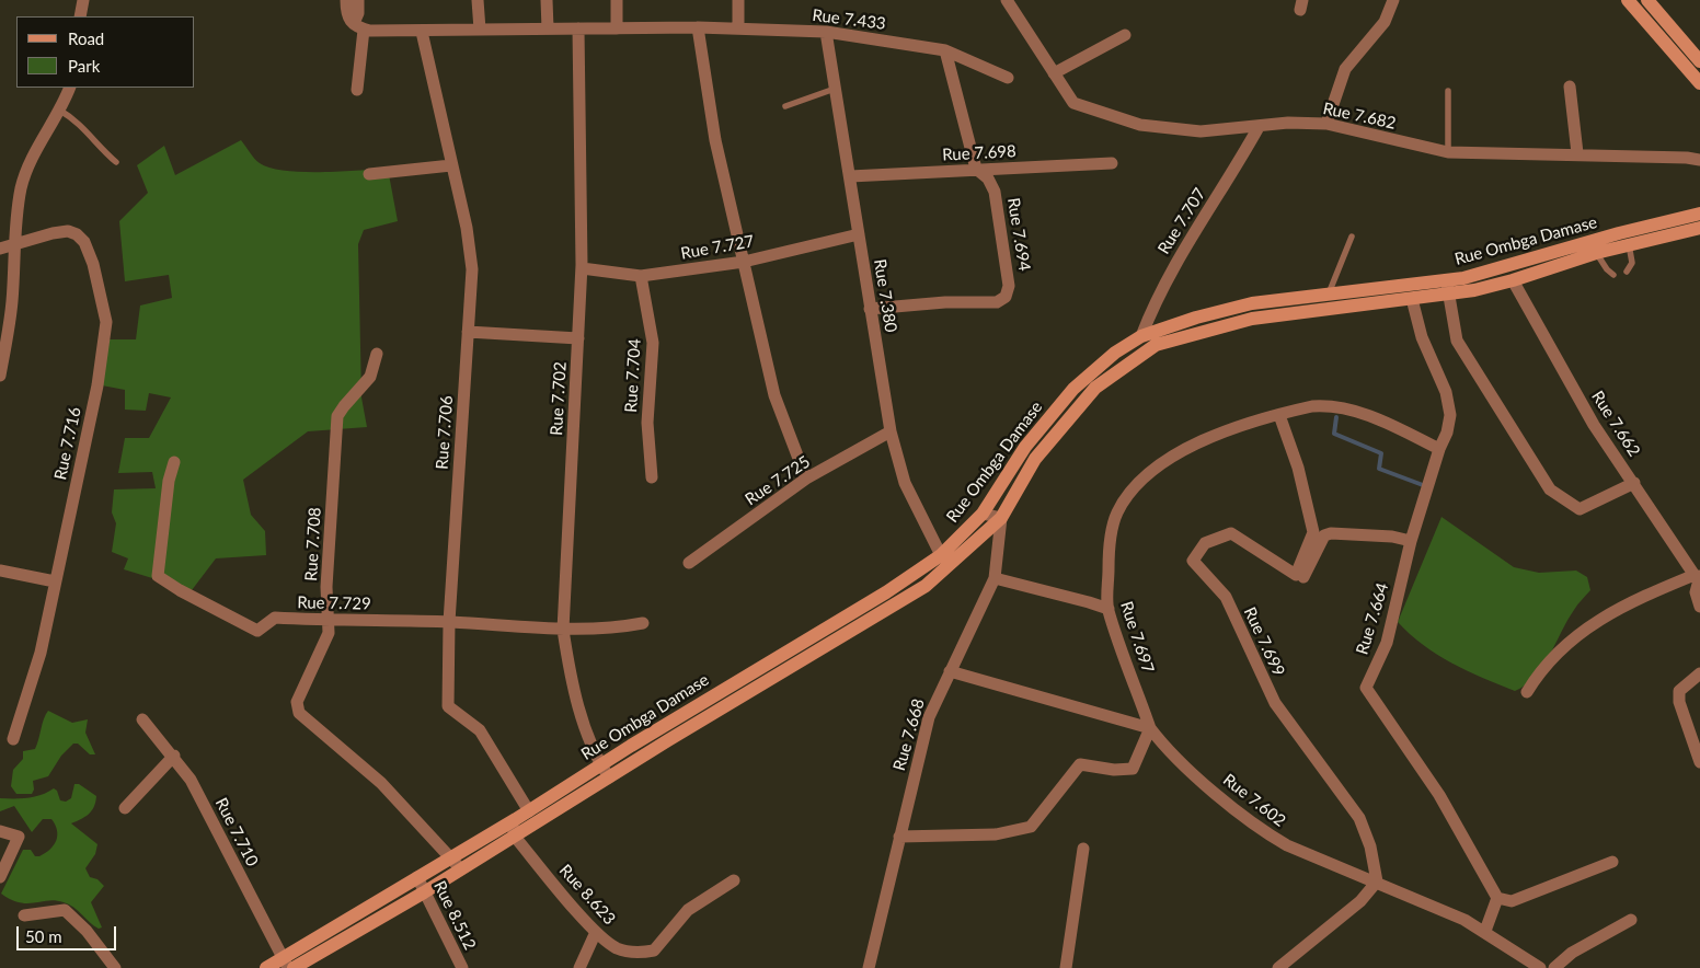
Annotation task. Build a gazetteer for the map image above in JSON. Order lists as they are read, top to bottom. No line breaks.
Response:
{"streets":{"main road":["Rue Ombga Damase"],"street":["Rue 7.433","Rue 7.682","Rue 7.698","Rue 7.707","Rue 7.694","Rue 7.727","Rue 7.380","Rue 7.704","Rue 7.702","Rue 7.662","Rue 7.706","Rue 7.716","Rue 7.725","Rue 7.708","Rue 7.729","Rue 7.664","Rue 7.697","Rue 7.699","Rue 7.668","Rue 7.602","Rue 7.710","Rue 8.623","Rue 8.512"]},"crossings":[["Rue 7.433","Rue 7.694"],["Rue 7.433","Rue 7.380"],["Rue 7.433","Rue 7.702"],["Rue 7.433","Rue 7.706"],["Rue 7.682","Rue 7.707"],["Rue 7.698","Rue 7.694"],["Rue 7.698","Rue 7.380"],["Rue 7.707","Rue Ombga Damase"],["Rue 7.694","Rue 7.380"],["Rue Ombga Damase","Rue 7.380"],["Rue Ombga Damase","Rue 7.702"],["Rue Ombga Damase","Rue 7.662"],["Rue Ombga Damase","Rue 7.706"],["Rue Ombga Damase","Rue 7.708"],["Rue Ombga Damase","Rue 7.664"],["Rue Ombga Damase","Rue 7.668"],["Rue Ombga Damase","Rue 7.710"],["Rue Ombga Damase","Rue 8.623"],["Rue Ombga Damase","Rue 8.512"],["Rue 7.727","Rue 7.380"],["Rue 7.727","Rue 7.704"],["Rue 7.727","Rue 7.702"],["Rue 7.380","Rue 7.725"],["Rue 7.702","Rue 7.729"],["Rue 7.706","Rue 7.729"],["Rue 7.708","Rue 7.729"],["Rue 7.664","Rue 7.697"],["Rue 7.697","Rue 7.699"],["Rue 7.697","Rue 7.602"],["Rue 7.699","Rue 7.602"]],"legend":["Road","Park"],"scale_bar":"50 m"}
